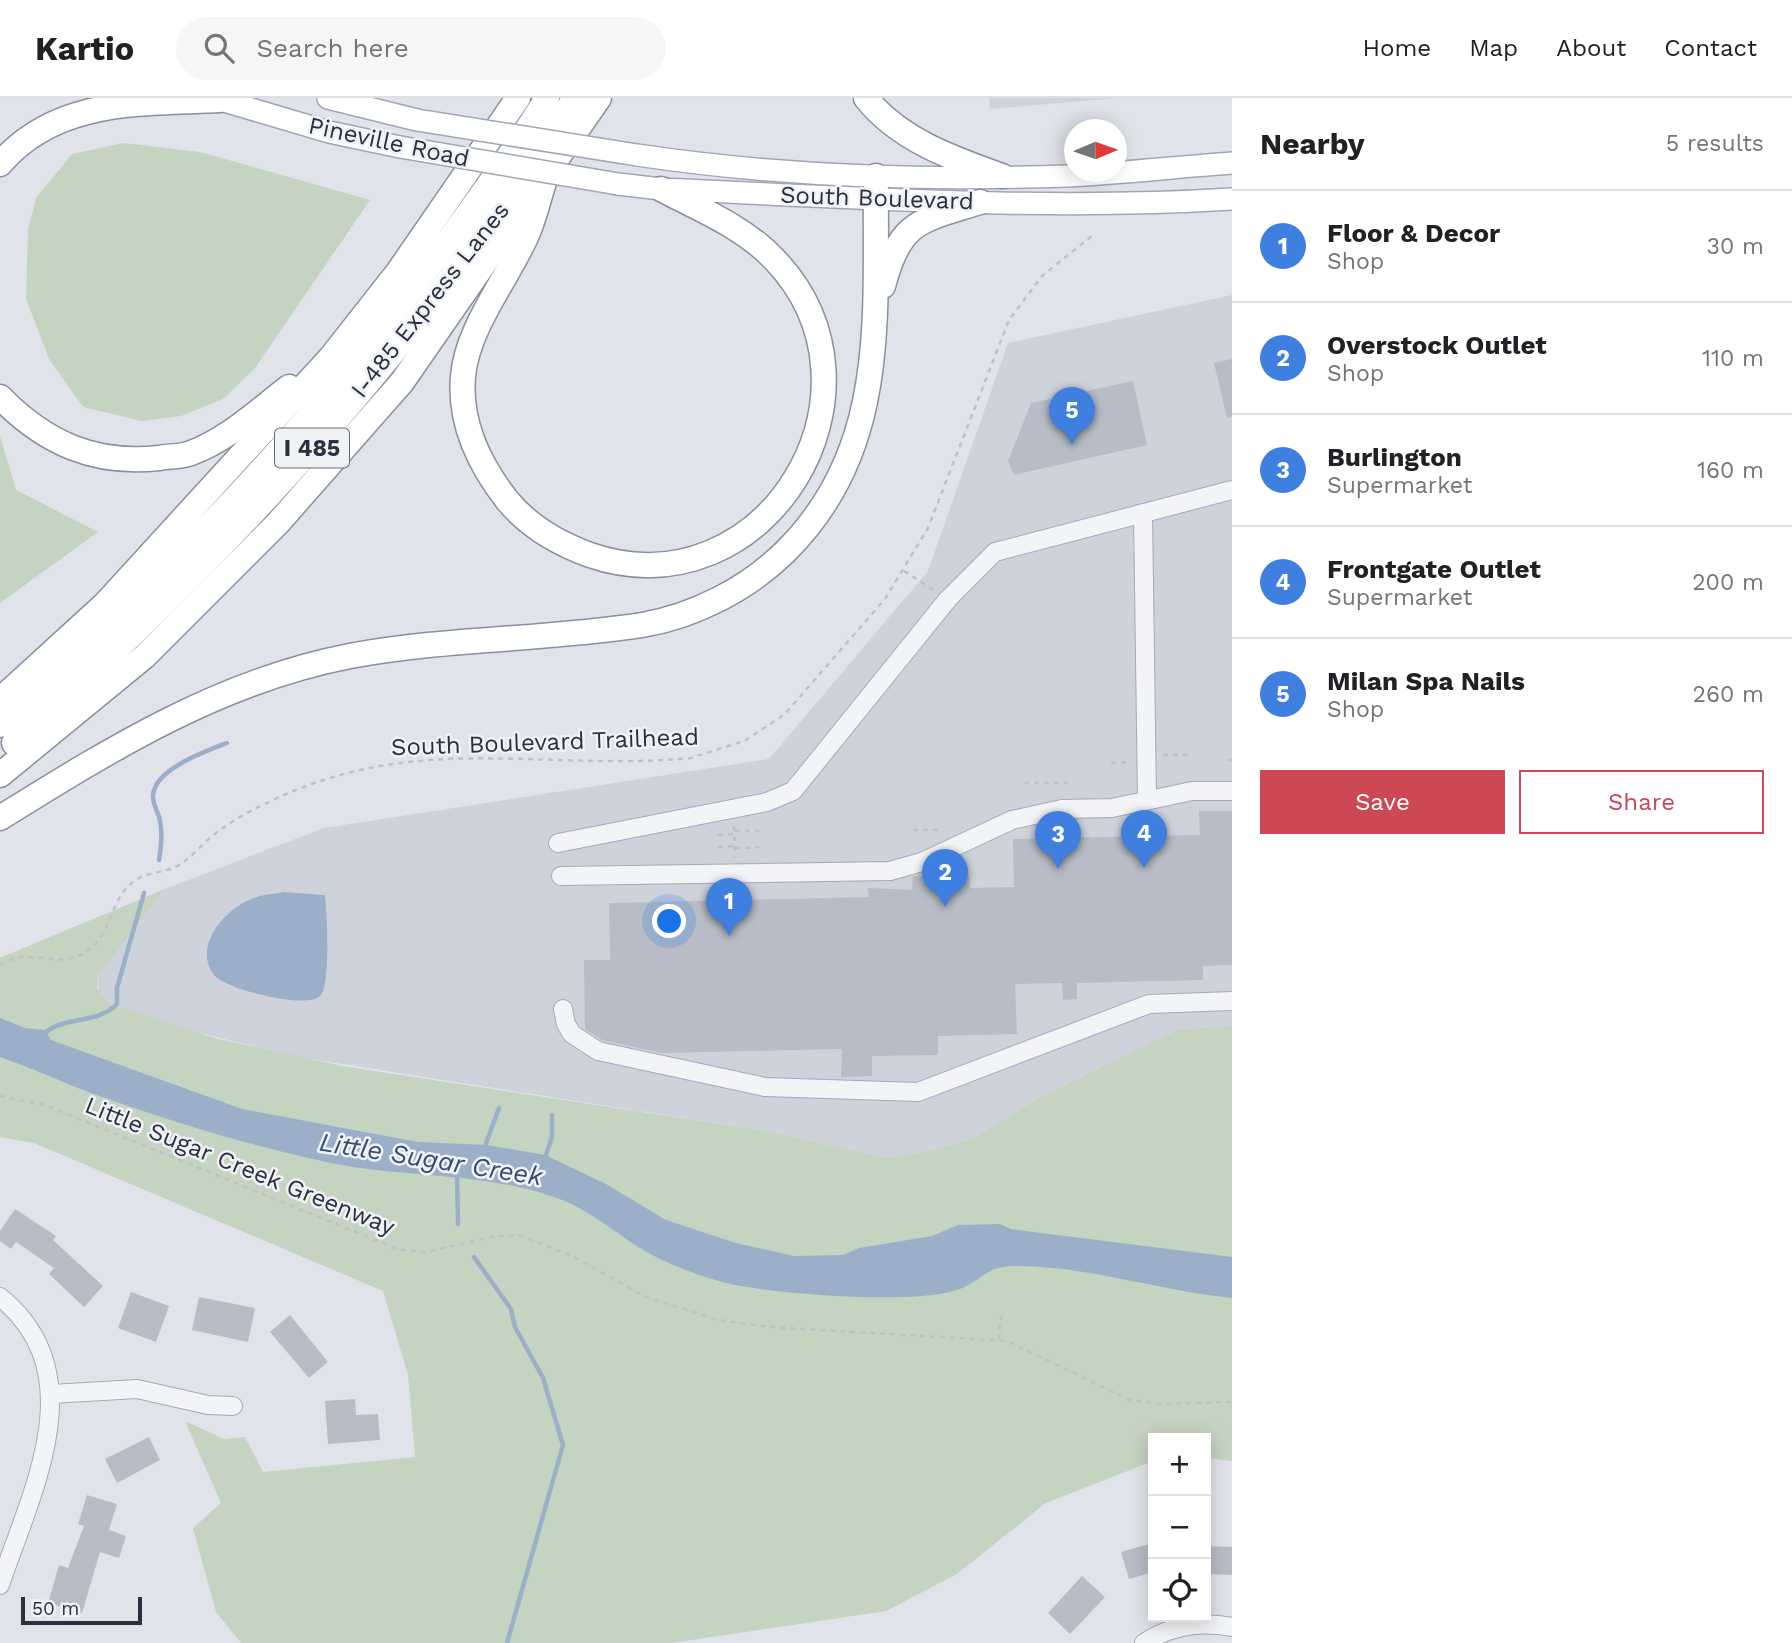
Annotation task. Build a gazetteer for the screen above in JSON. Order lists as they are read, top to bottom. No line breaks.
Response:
{"streets":{"highway":["I-485 Express Lanes","I 485"],"main road":["Pineville Road","South Boulevard"],"path":["South Boulevard Trailhead","Little Sugar Creek Greenway"]},"crossings":[["Pineville Road","South Boulevard"],["Pineville Road","I 485"],["South Boulevard","I 485"]],"water":["Little Sugar Creek"],"scale_bar":"50 m","north":"right","page":{"header":"Kartio","search":"Search here","nav":["Home","Map","About","Contact"],"heading":["Nearby","5 results"],"list":[{"mark":"1","name":"Floor & Decor","note":"Shop","value":"30 m"},{"mark":"2","name":"Overstock Outlet","note":"Shop","value":"110 m"},{"mark":"3","name":"Burlington","note":"Supermarket","value":"160 m"},{"mark":"4","name":"Frontgate Outlet","note":"Supermarket","value":"200 m"},{"mark":"5","name":"Milan Spa Nails","note":"Shop","value":"260 m"}],"pins":["5","4","3","2","1"],"buttons":["Save","Share"],"map_buttons":["+","−"],"scale":"50 m"}}
